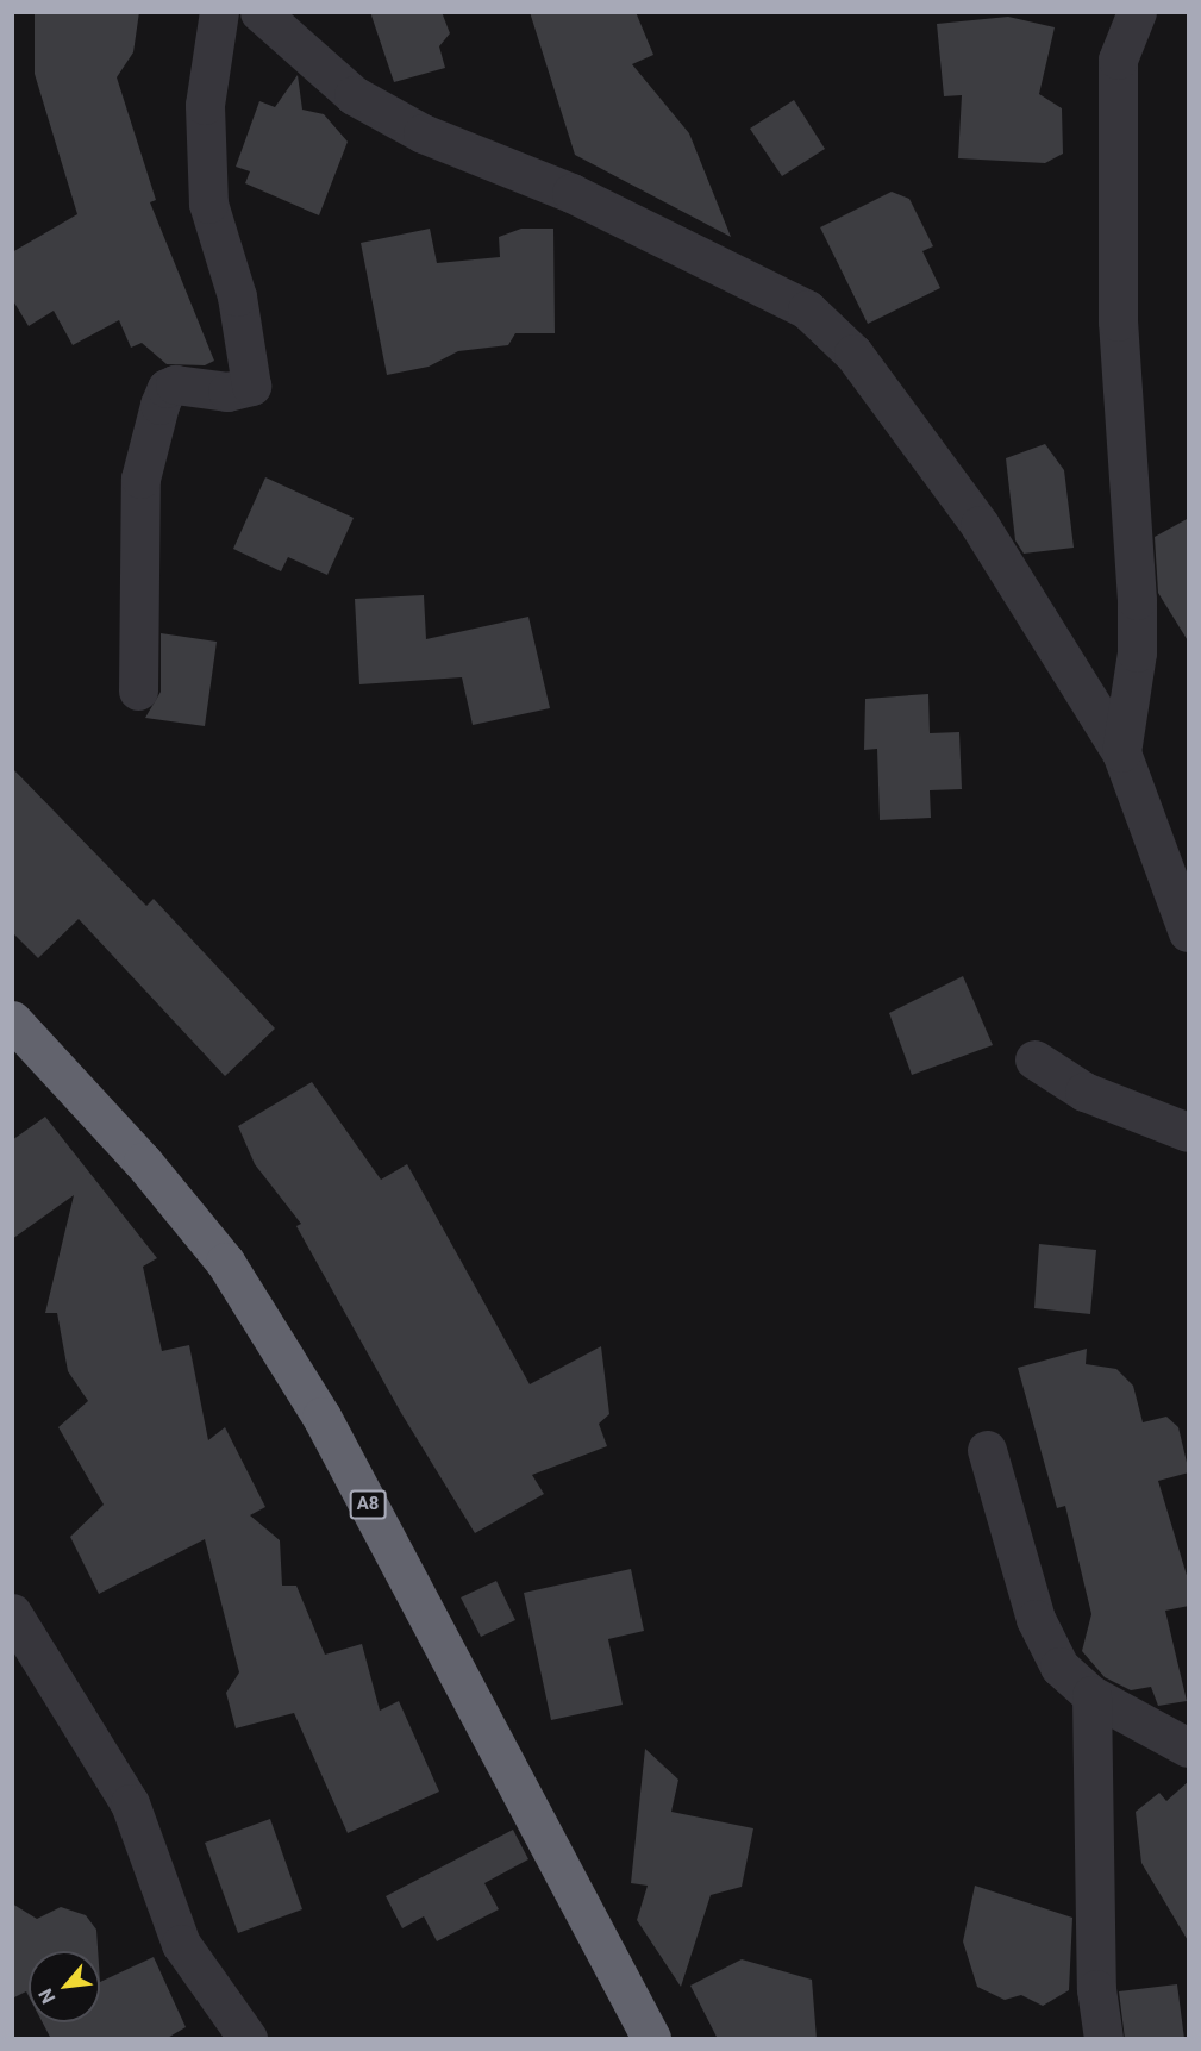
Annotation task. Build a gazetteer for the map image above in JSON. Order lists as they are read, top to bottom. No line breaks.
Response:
{"streets":{"highway":["A8"]},"north":"bottom left"}
